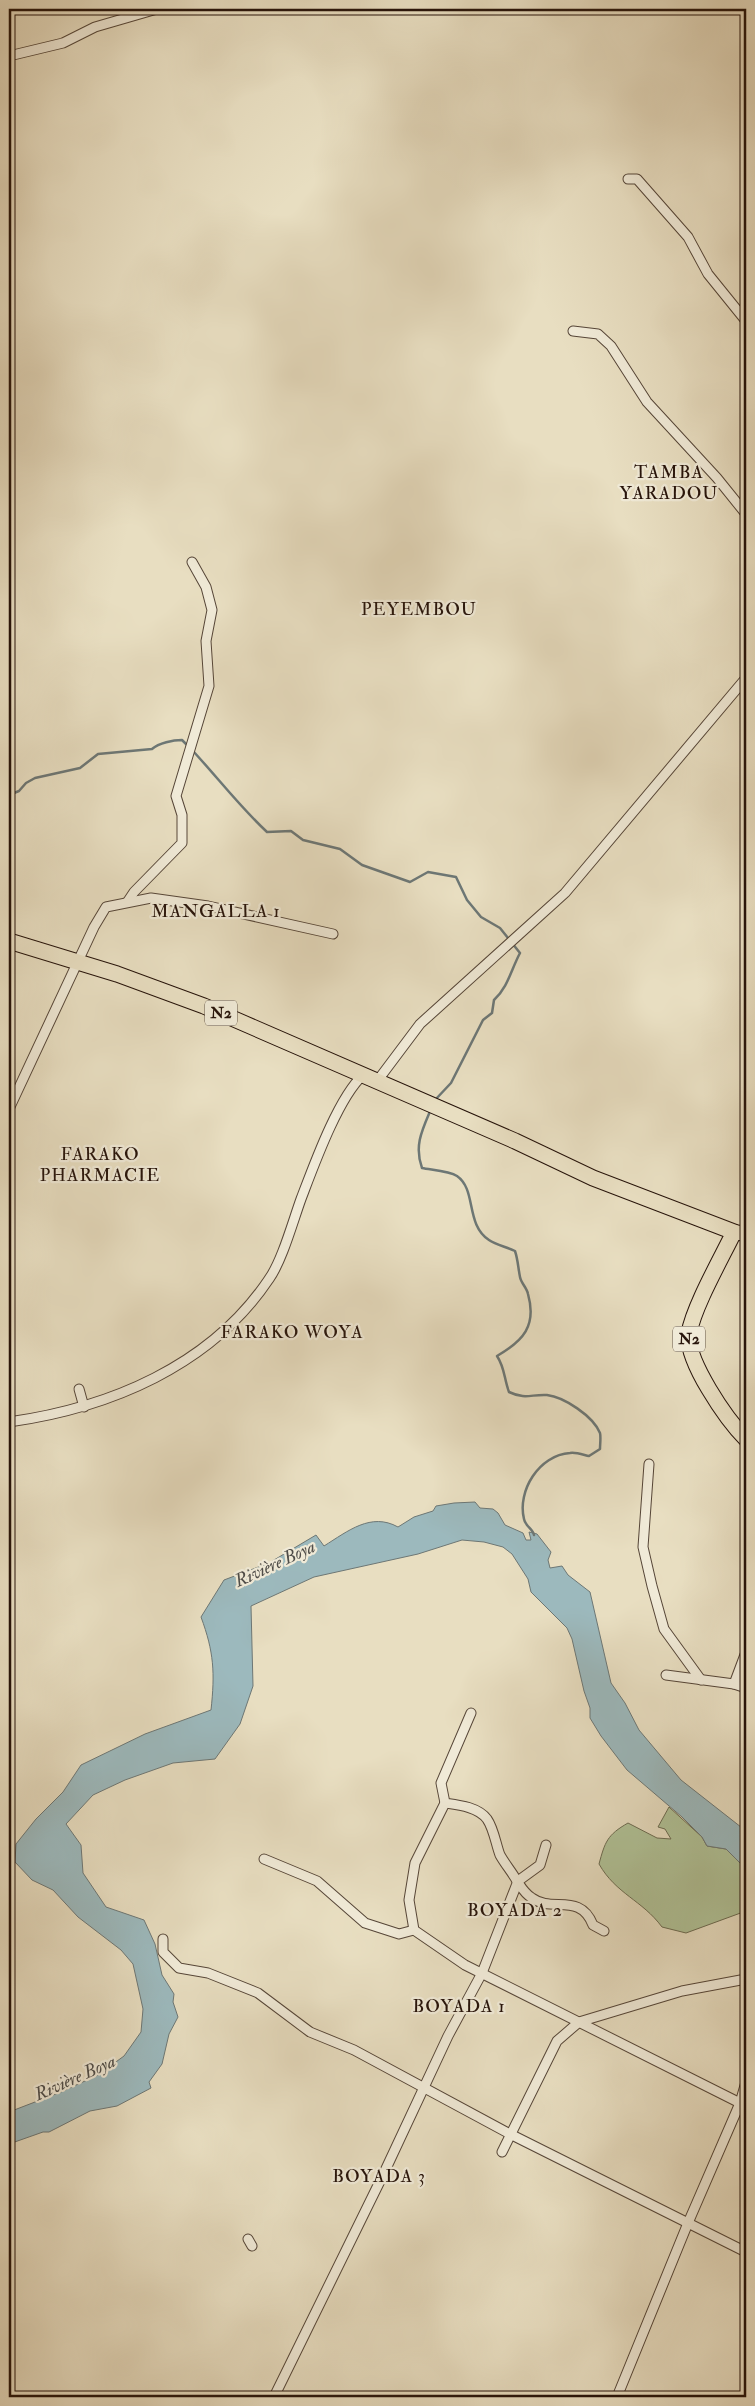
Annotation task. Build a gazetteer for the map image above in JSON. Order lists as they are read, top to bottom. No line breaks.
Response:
{"streets":{"highway":["N2"]},"districts":["TAMBA YARADOU","PEYEMBOU","MANGALLA 1","FARAKO PHARMACIE","FARAKO WOYA","BOYADA 2","BOYADA 1","BOYADA 3"],"water":["Rivière Boya"]}
